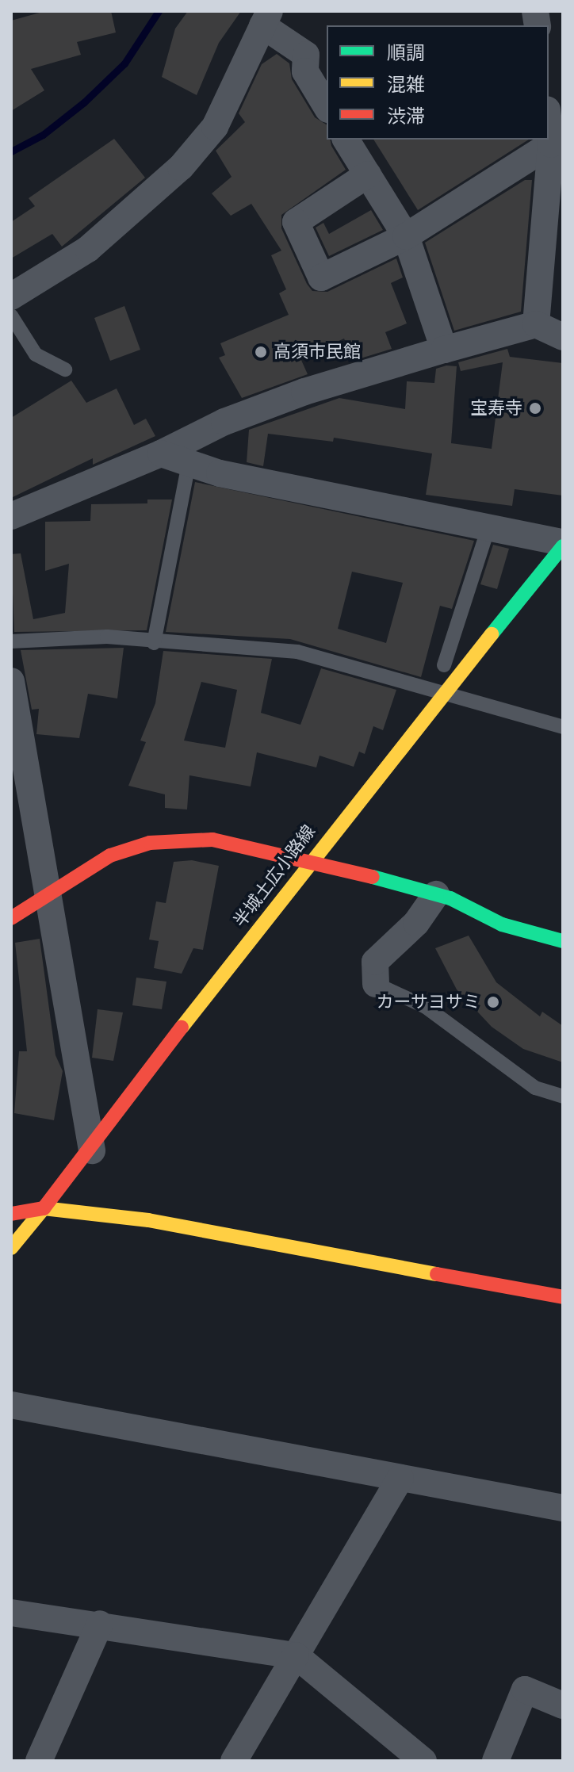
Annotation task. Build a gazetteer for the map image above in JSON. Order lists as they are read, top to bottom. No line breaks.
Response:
{"streets":{"street":["半城土広小路線"]},"places":["高須市民館","宝寿寺","カーサヨサミ"],"legend":["順調","混雑","渋滞"]}
